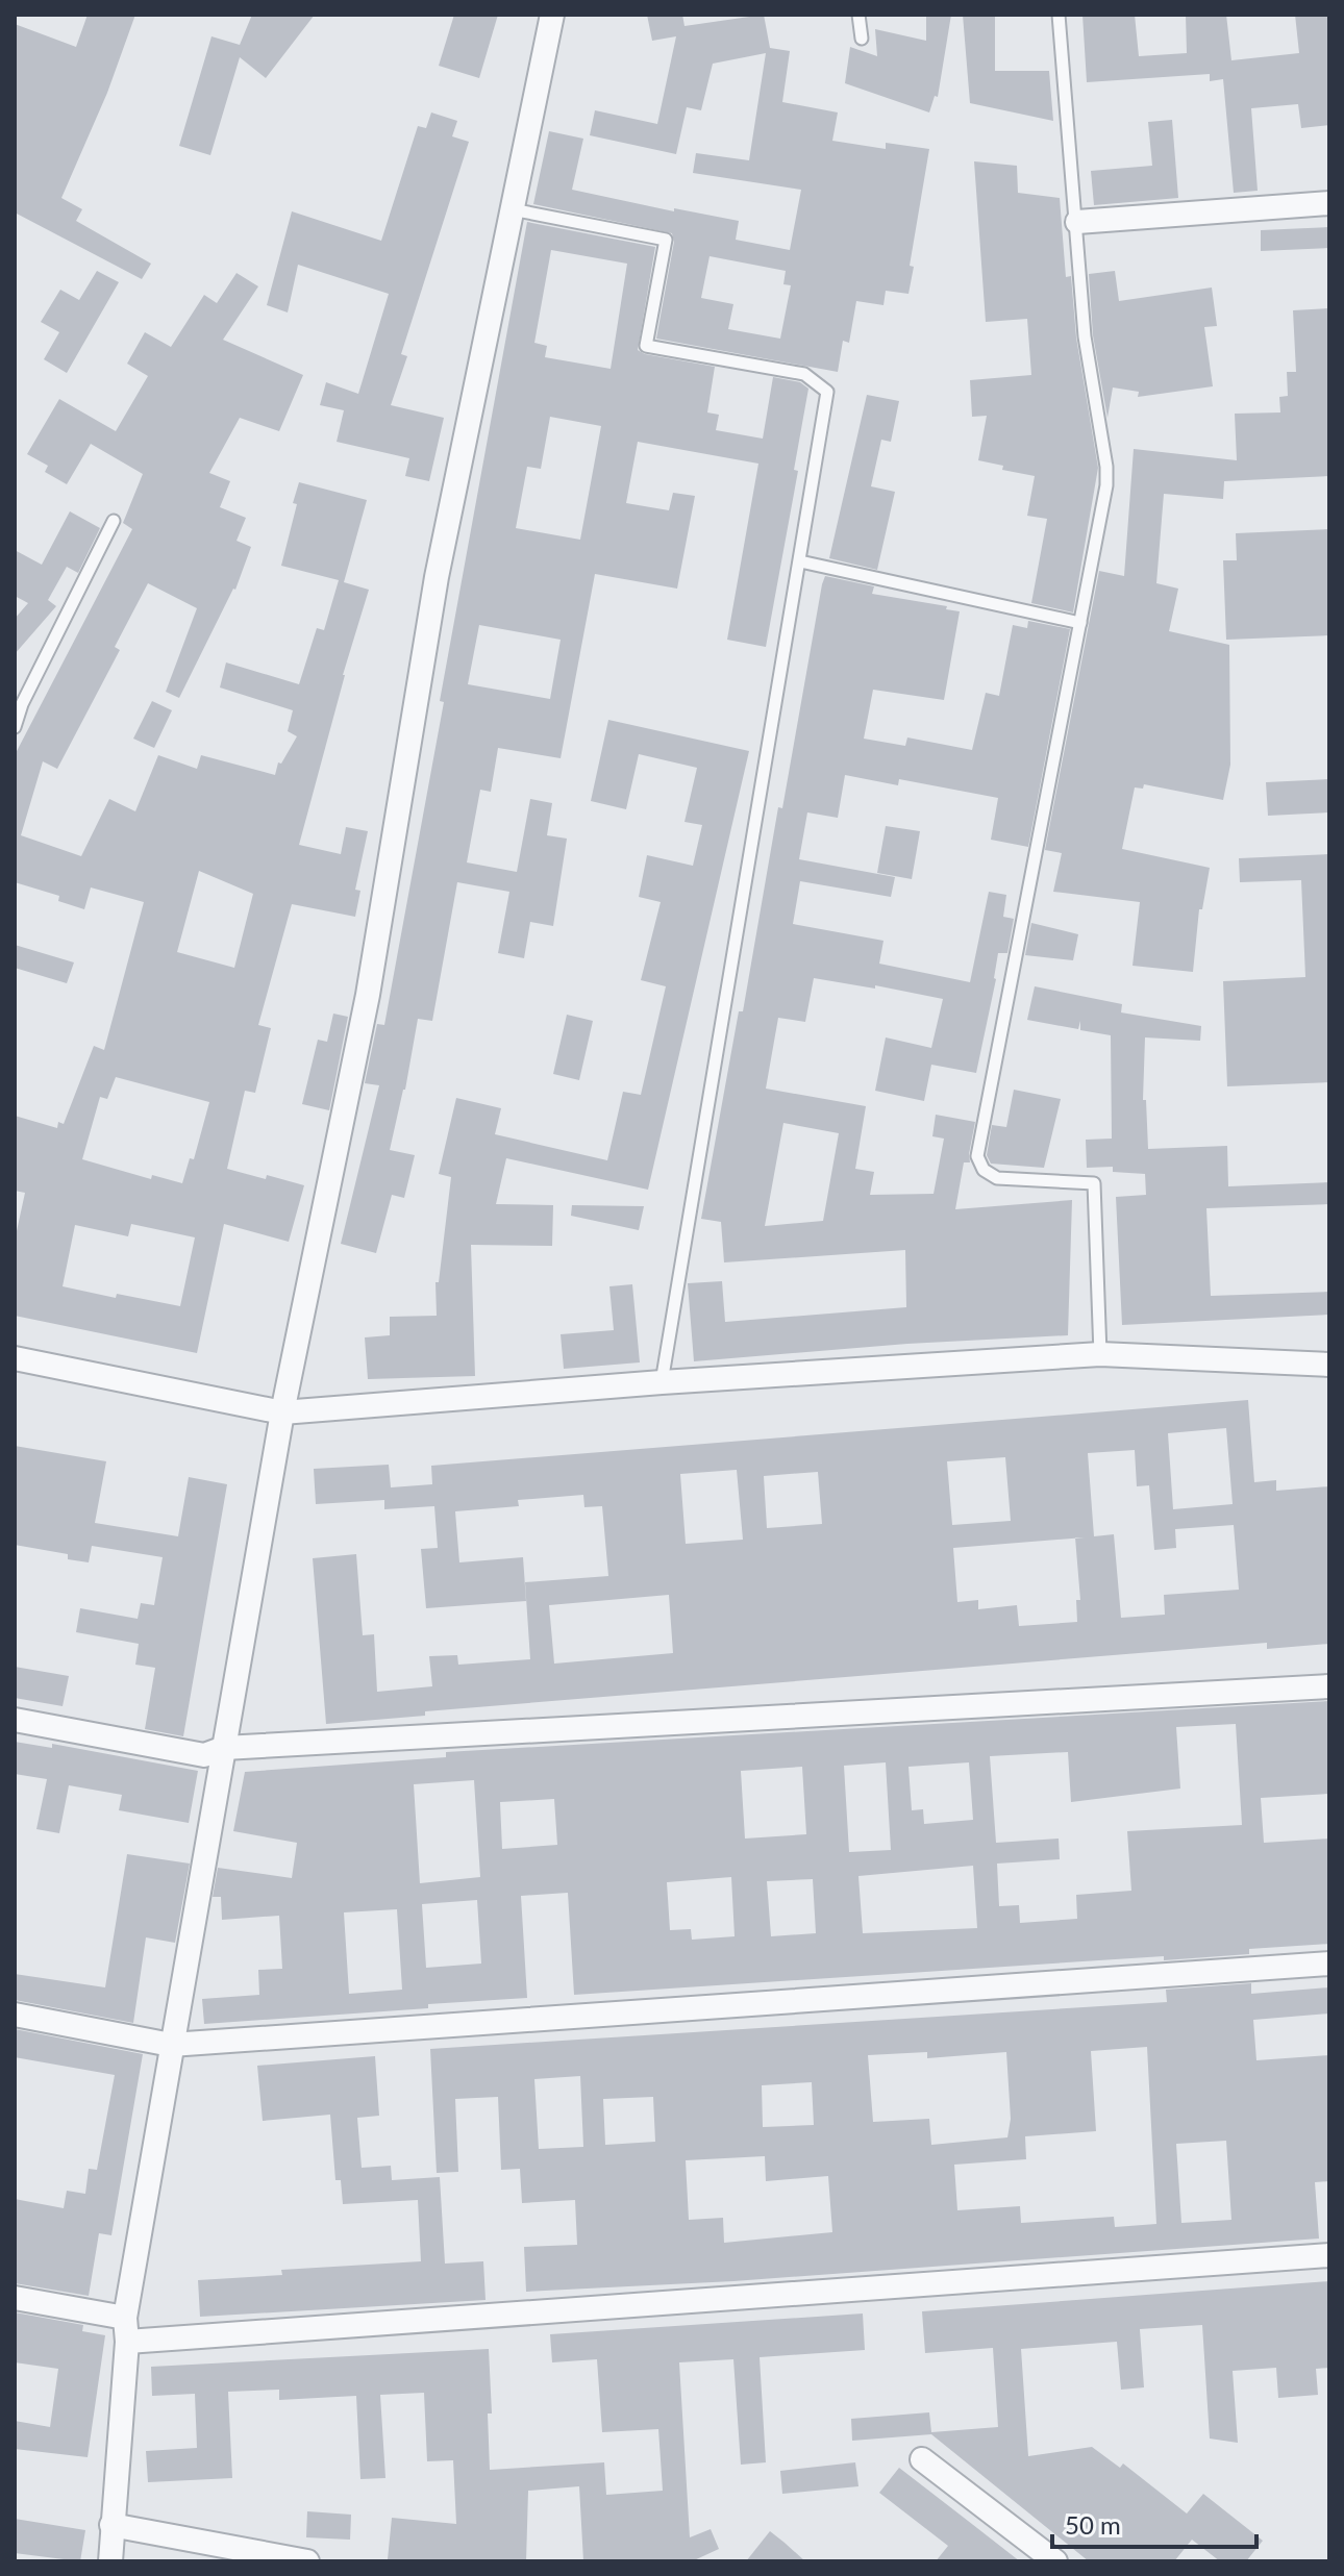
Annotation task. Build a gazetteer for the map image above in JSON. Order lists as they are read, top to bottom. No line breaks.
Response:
{"scale_bar":"50 m"}
